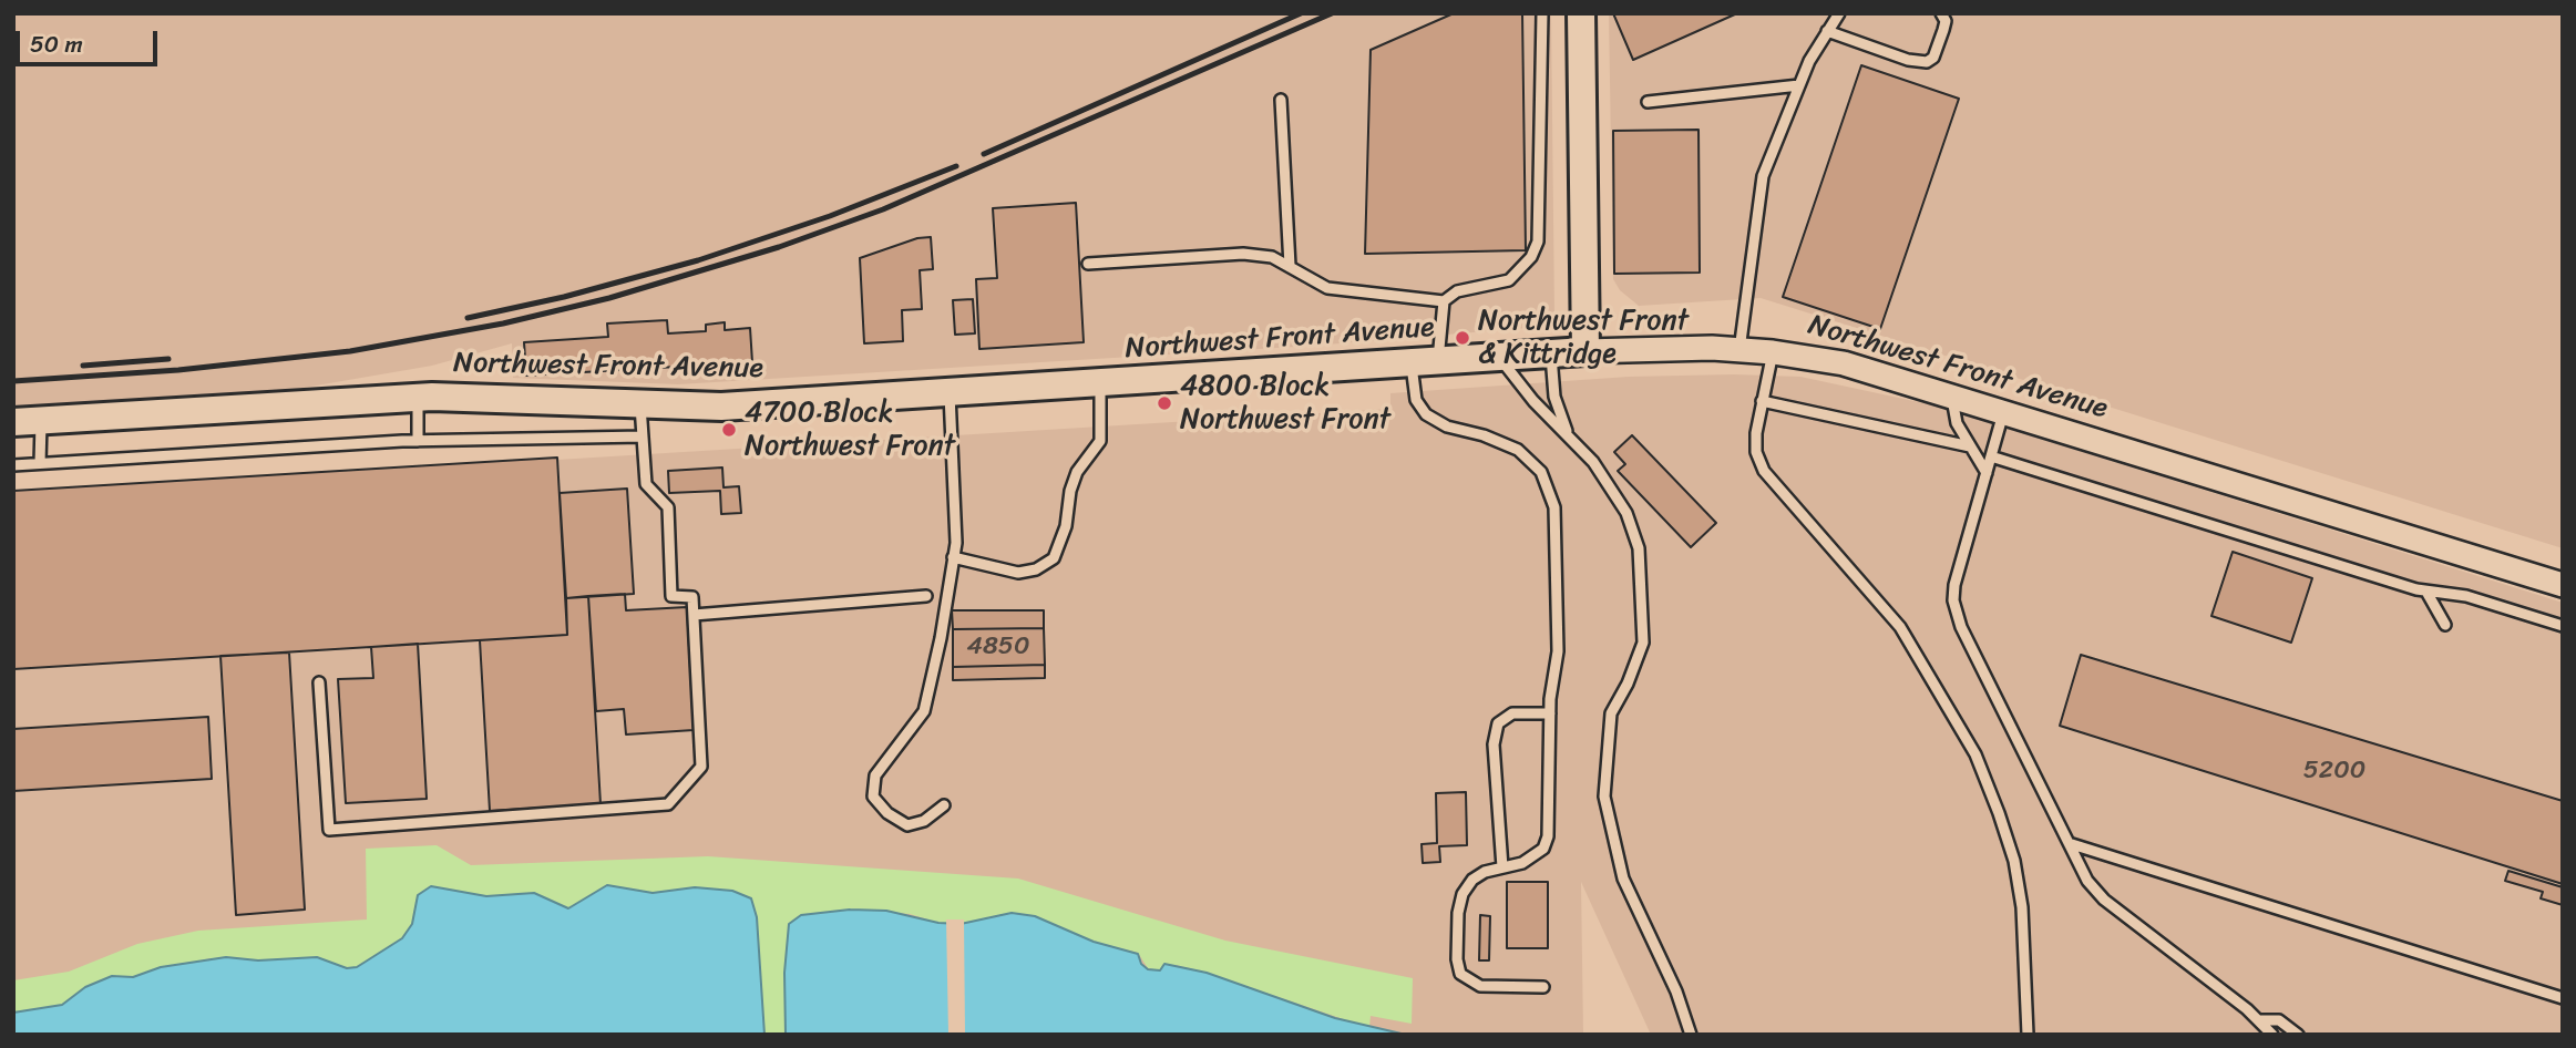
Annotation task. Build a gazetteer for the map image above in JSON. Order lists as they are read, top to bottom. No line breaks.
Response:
{"streets":{"main road":["Northwest Front Avenue"]},"places":["Northwest Front & Kittridge","4800 Block Northwest Front","4700 Block Northwest Front"],"house_numbers":["4850","5200"],"scale_bar":"50 m"}
